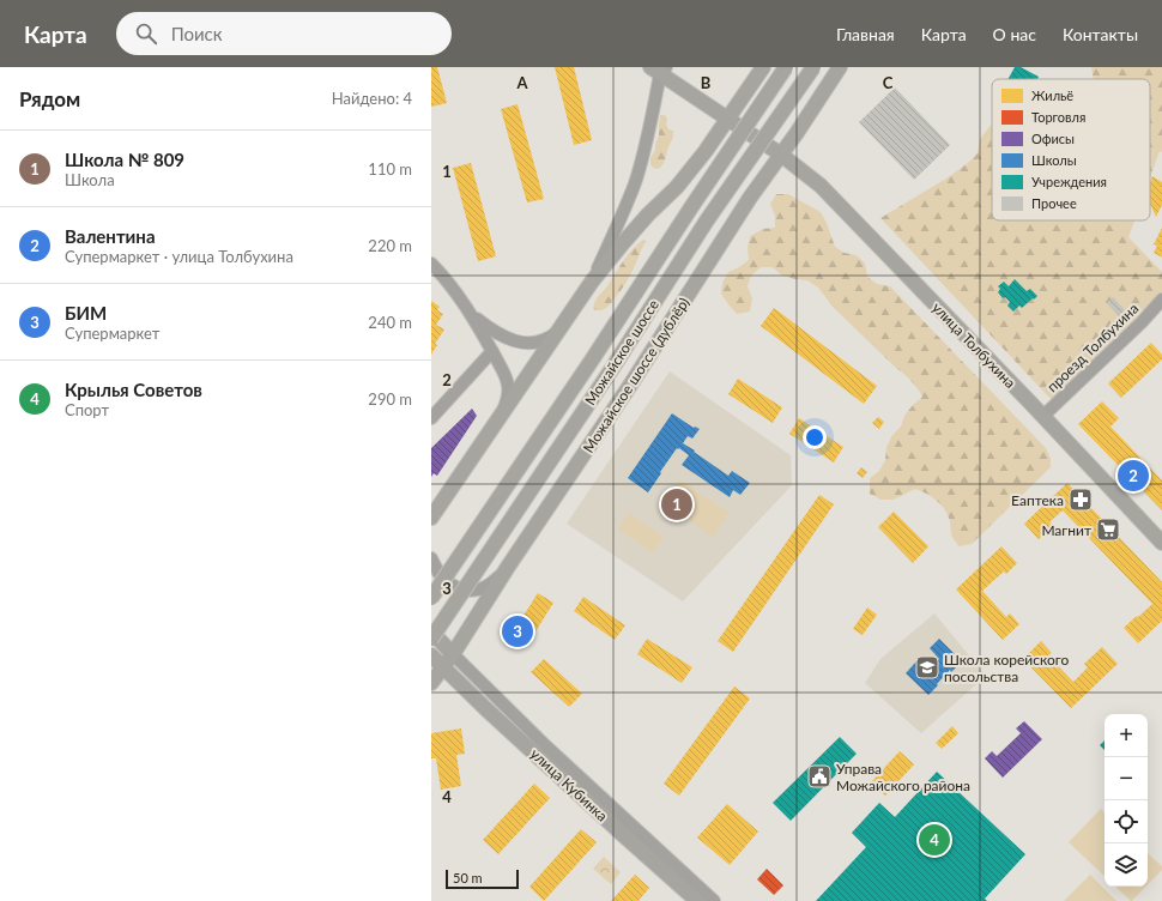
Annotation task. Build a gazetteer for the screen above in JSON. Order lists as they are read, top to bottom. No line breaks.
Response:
{"streets":{"main road":["улица Толбухина","Можайское шоссе","Можайское шоссе (дублёр)","улица Кубинка"],"street":["проезд Толбухина"]},"crossings":[["улица Толбухина","проезд Толбухина"],["улица Толбухина","Можайское шоссе (дублёр)"],["Можайское шоссе (дублёр)","улица Кубинка"]],"places":{"pharmacy":["Еаптека"],"supermarket":["Магнит"],"school or university":["Школа корейского посольства"],"public building":["Управа Можайского района"]},"legend":["Жильё","Торговля","Офисы","Школы","Учреждения","Прочее"],"scale_bar":"50 m","page":{"header":"Карта","search":"Поиск","nav":["Главная","Карта","О нас","Контакты"],"heading":["Рядом","Найдено: 4"],"list":[{"mark":"1","name":"Школа № 809","note":"Школа","value":"110 m"},{"mark":"2","name":"Валентина","note":"Супермаркет · улица Толбухина","value":"220 m"},{"mark":"3","name":"БИМ","note":"Супермаркет","value":"240 m"},{"mark":"4","name":"Крылья Советов","note":"Спорт","value":"290 m"}],"pins":["2","1","3","4"],"map_buttons":["+","−"],"scale":"50 m"},"grid":{"columns":["A","B","C"],"rows":["1","2","3","4"]}}
